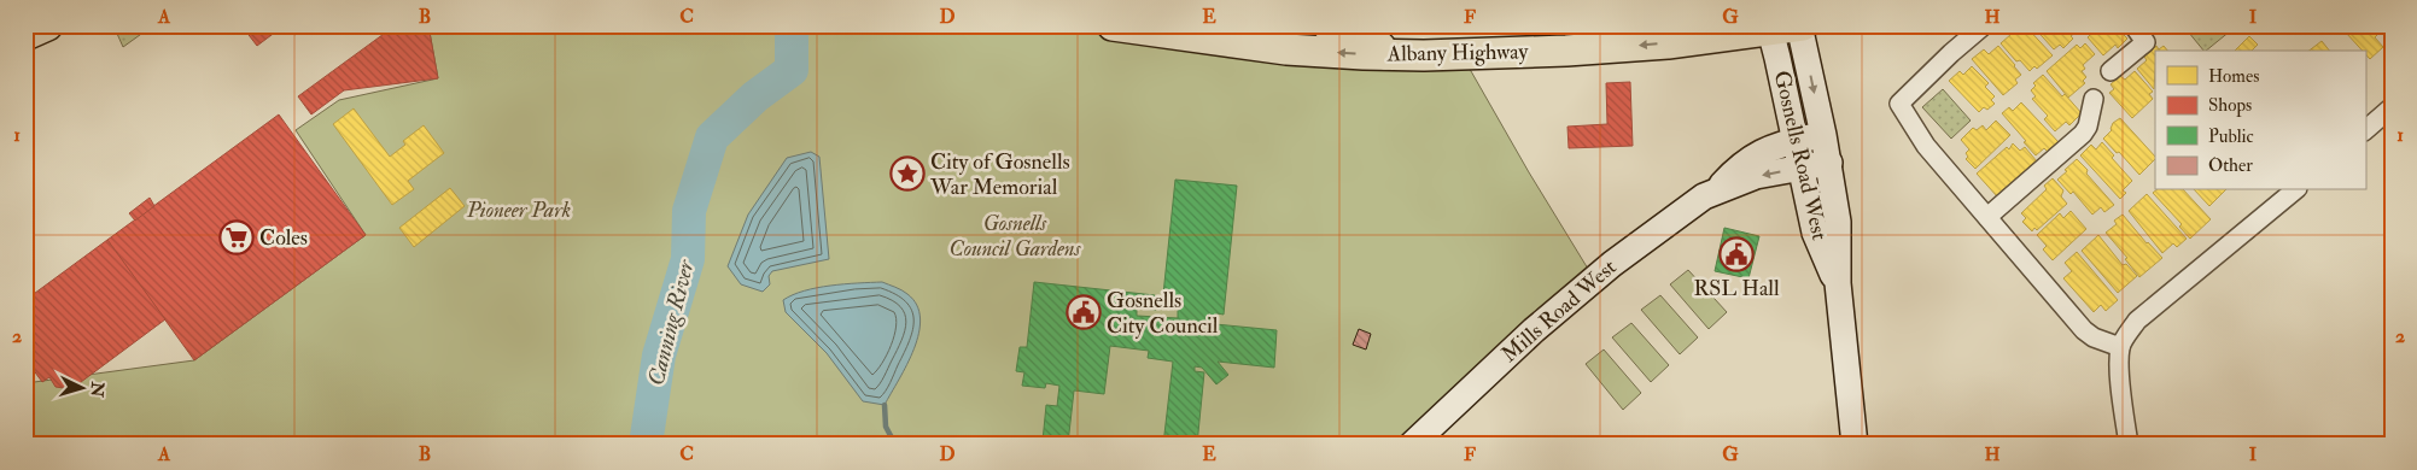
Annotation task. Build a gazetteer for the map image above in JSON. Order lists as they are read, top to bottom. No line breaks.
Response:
{"streets":{"highway":["Albany Highway"],"main road":["Gosnells Road West","Mills Road West"]},"crossings":[["Albany Highway","Gosnells Road West"],["Gosnells Road West","Mills Road West"]],"one_way":["Albany Highway"],"water":["Canning River"],"parks":["Pioneer Park","Gosnells Council Gardens"],"places":{"place":["City of Gosnells War Memorial"],"supermarket":["Coles"],"public building":["RSL Hall","Gosnells City Council"]},"legend":["Homes","Shops","Public","Other"],"north":"right","grid":{"columns":["A","B","C","D","E","F","G","H","I"],"rows":["1","2"]}}
